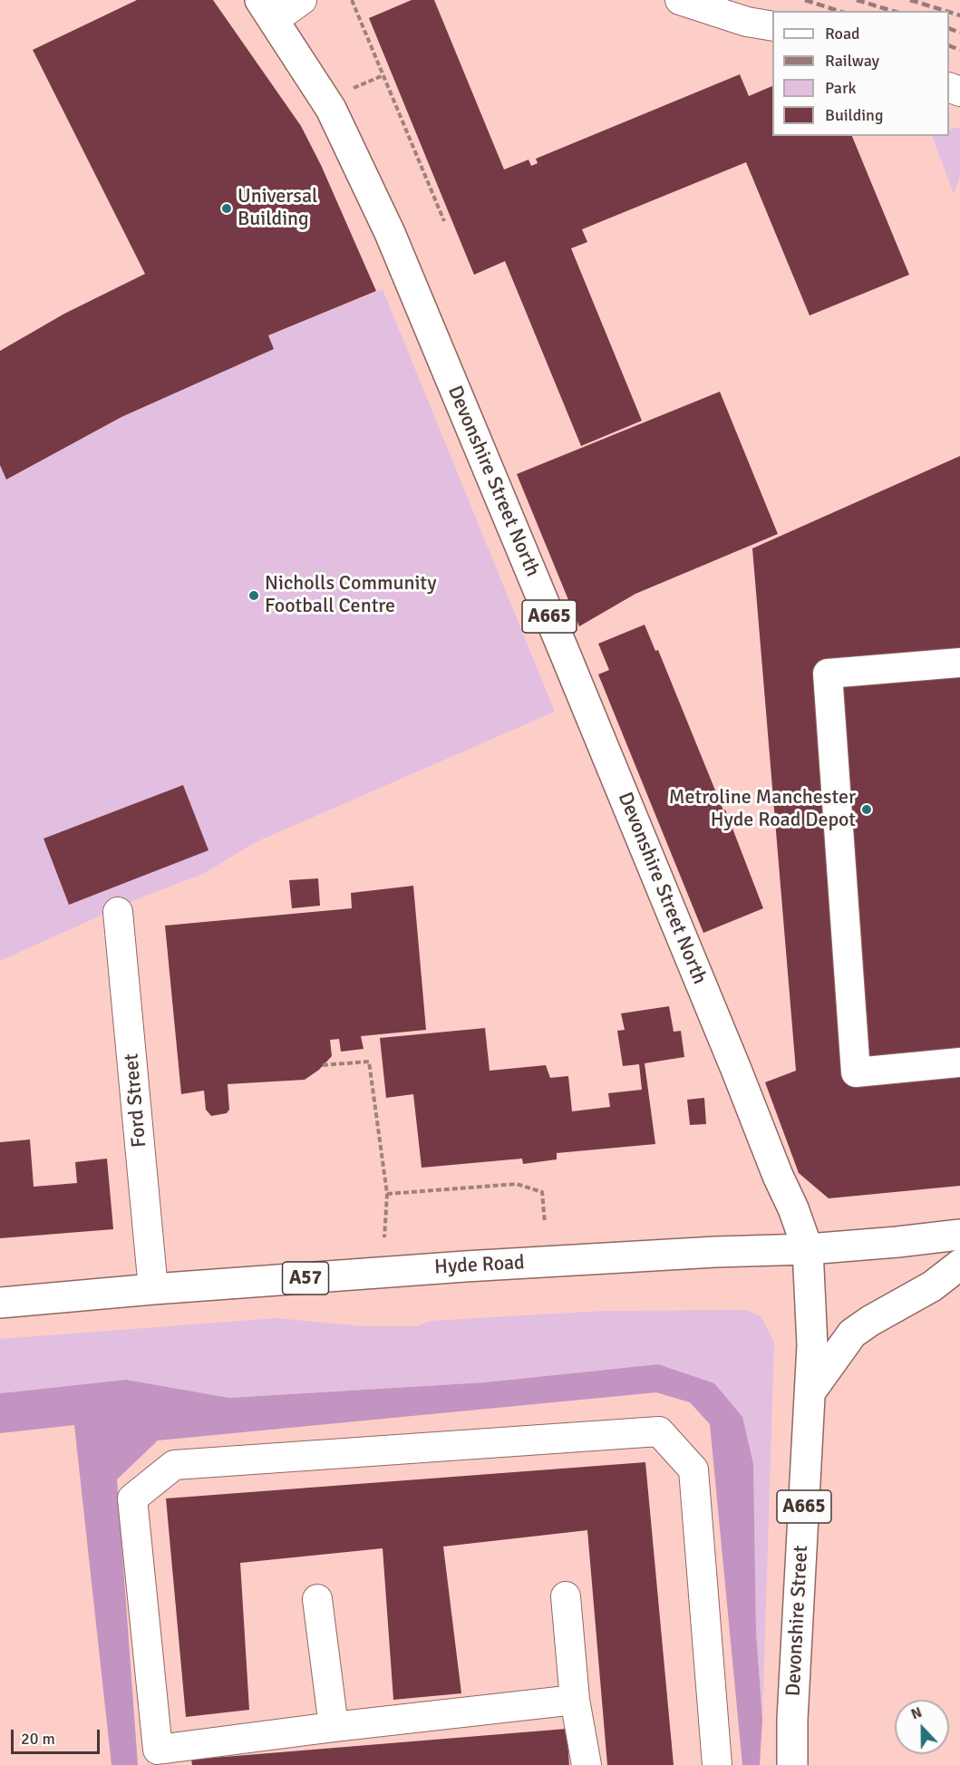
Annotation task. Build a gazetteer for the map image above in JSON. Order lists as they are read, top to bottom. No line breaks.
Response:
{"streets":{"highway":["Devonshire Street North","A665","Hyde Road","A57","Devonshire Street"],"street":["Ford Street"]},"crossings":[["Devonshire Street North","Hyde Road"],["Devonshire Street North","Devonshire Street"],["Ford Street","Hyde Road"],["Hyde Road","Devonshire Street"]],"places":["Universal Building","Nicholls Community Football Centre","Metroline Manchester Hyde Road Depot"],"legend":["Road","Railway","Park","Building"],"scale_bar":"20 m","north":"top"}
